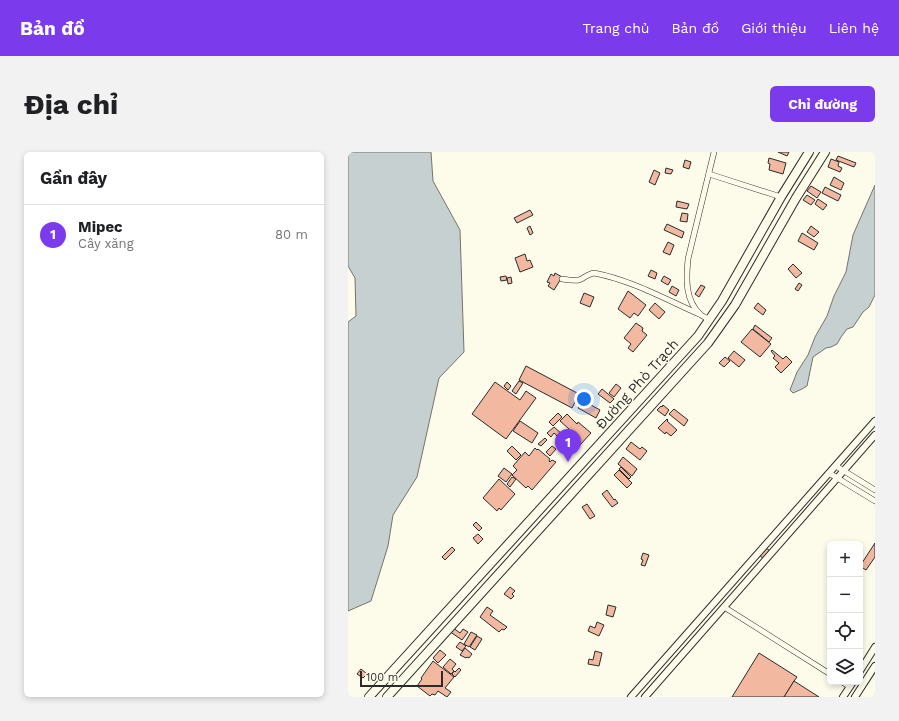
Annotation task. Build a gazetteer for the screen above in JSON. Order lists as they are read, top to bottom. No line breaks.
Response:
{"streets":{"highway":["Đường Phò Trạch"]},"scale_bar":"100 m","page":{"header":"Bản đồ","nav":["Trang chủ","Bản đồ","Giới thiệu","Liên hệ"],"buttons":"Chỉ đường","title":"Địa chỉ","heading":"Gần đây","list":[{"mark":"1","name":"Mipec","note":"Cây xăng","value":"80 m"}],"pins":"1","map_buttons":["+","−"],"scale":"100 m"}}
